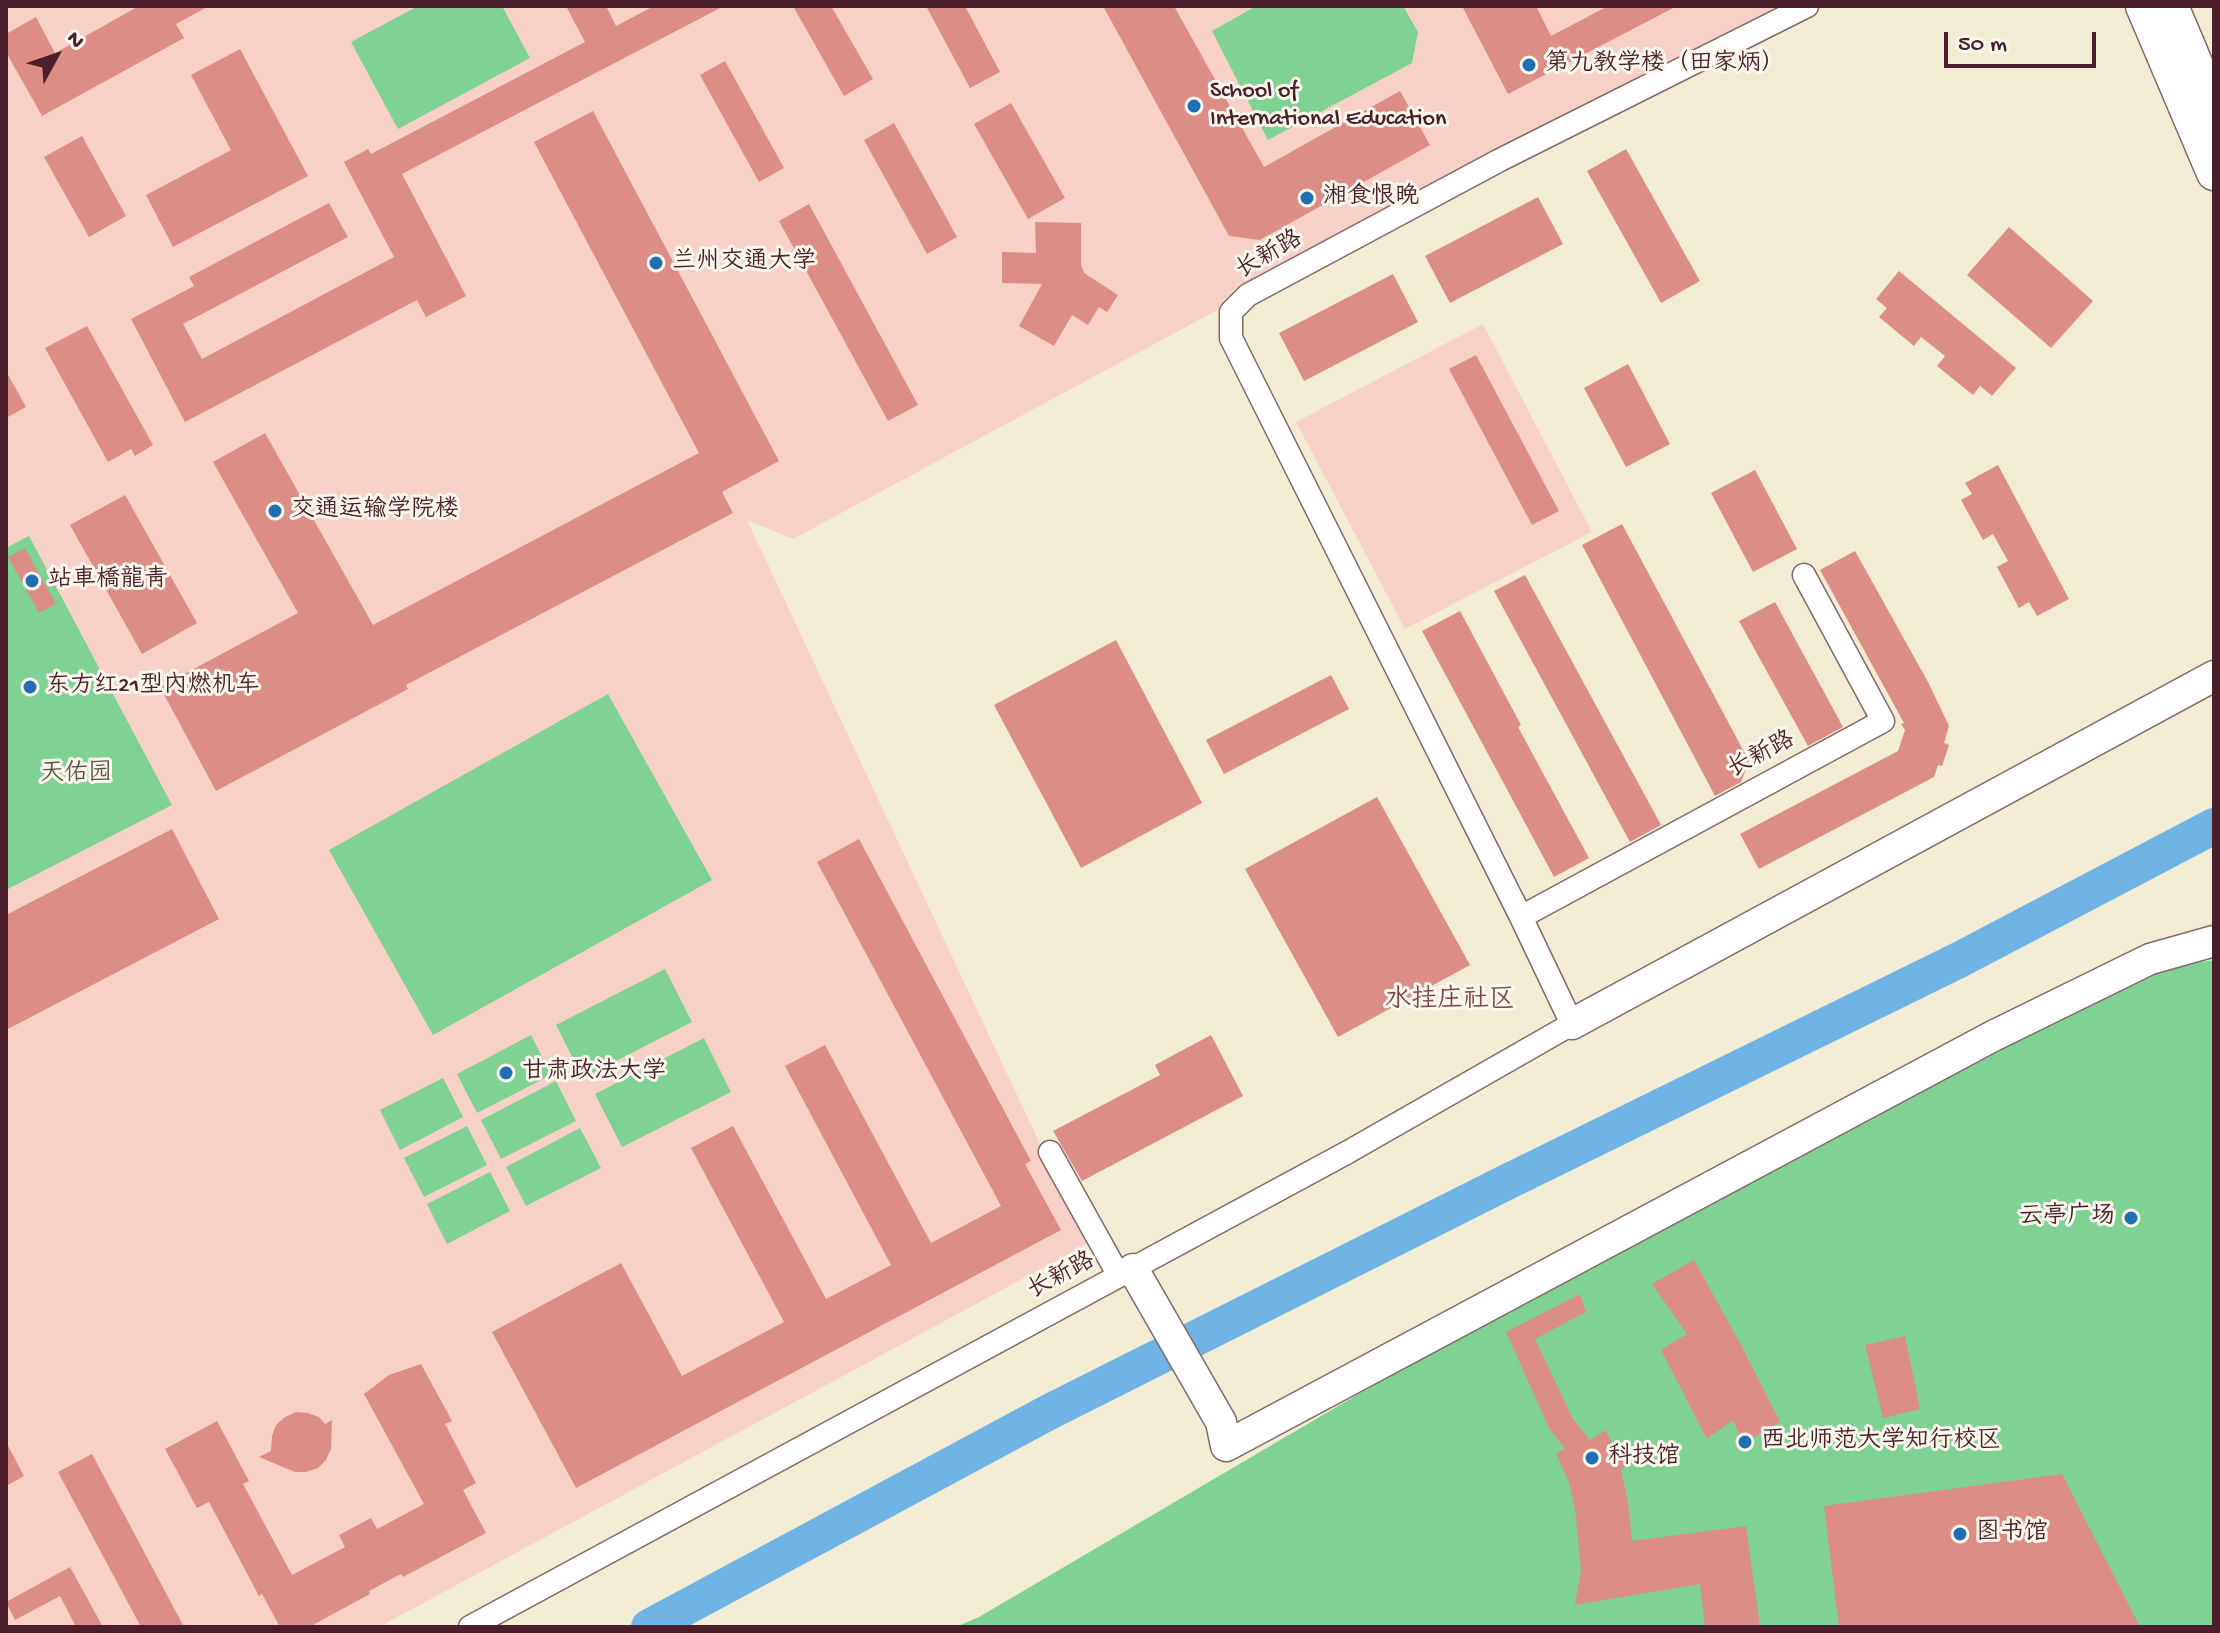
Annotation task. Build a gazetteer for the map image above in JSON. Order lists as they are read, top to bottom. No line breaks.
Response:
{"streets":{"street":["长新路"]},"districts":["水挂庄社区"],"parks":["天佑园"],"places":["第九教学楼（田家炳）","School of International Education","湘食恨晚","兰州交通大学","交通运输学院楼","站車橋龍青","东方红21型内燃机车","甘肃政法大学","云亭广场","西北师范大学知行校区","科技馆","图书馆"],"scale_bar":"50 m","north":"top right"}
